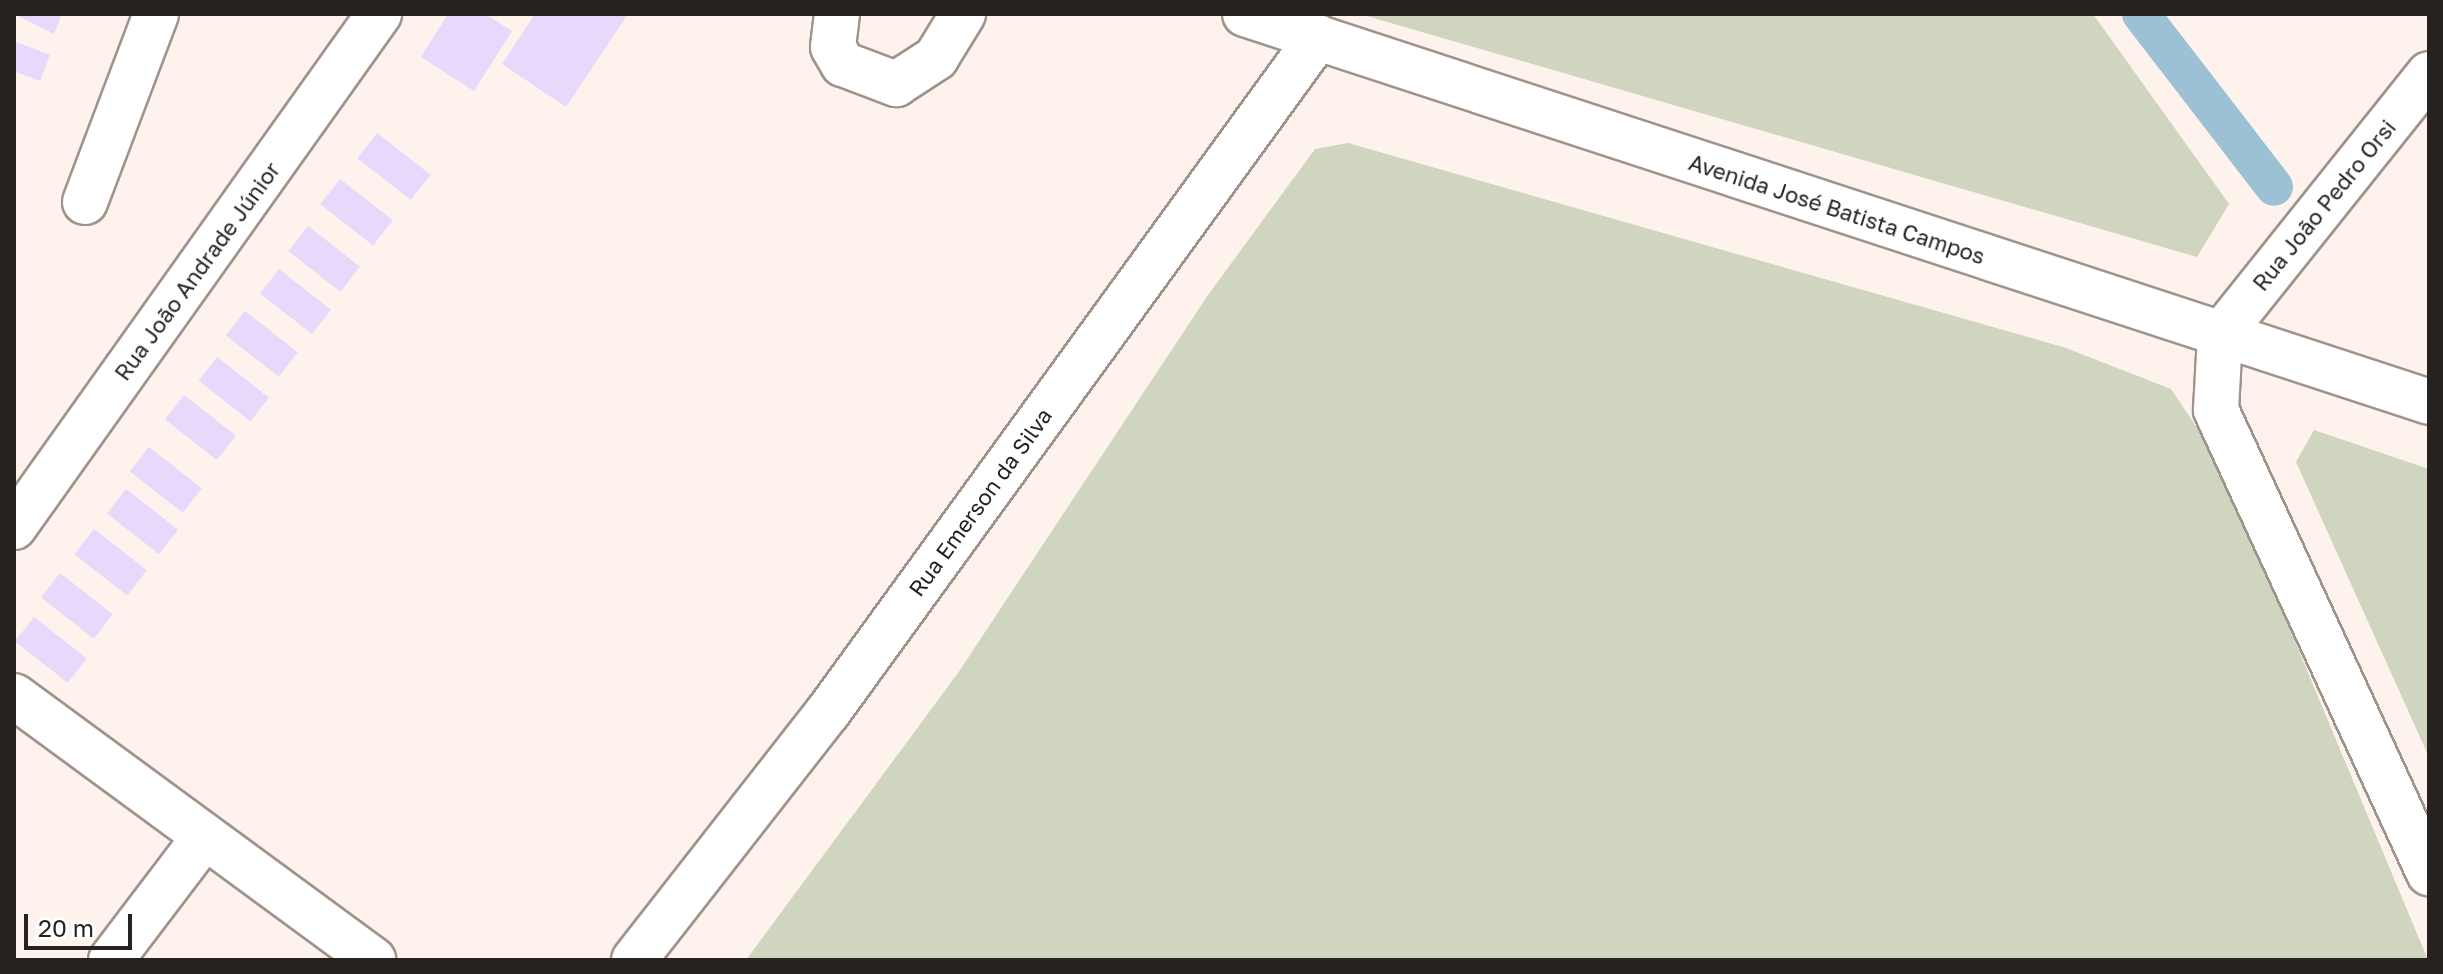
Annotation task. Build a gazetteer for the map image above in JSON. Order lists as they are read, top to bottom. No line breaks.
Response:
{"streets":{"street":["Rua João Pedro Orsi","Avenida José Batista Campos","Rua João Andrade Júnior","Rua Emerson da Silva"]},"crossings":[["Rua João Pedro Orsi","Avenida José Batista Campos"],["Avenida José Batista Campos","Rua Emerson da Silva"]],"scale_bar":"20 m"}
